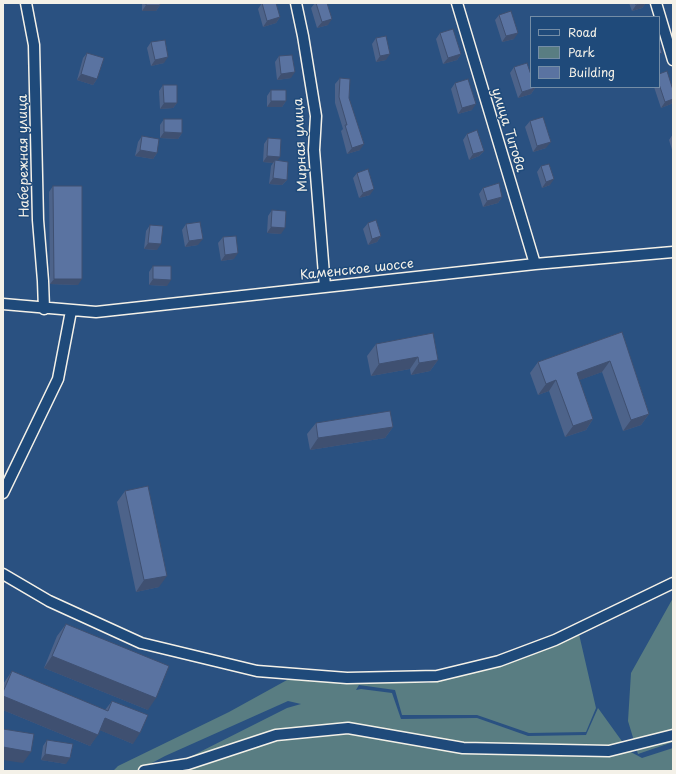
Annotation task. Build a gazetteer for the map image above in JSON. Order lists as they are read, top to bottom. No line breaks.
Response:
{"streets":{"street":["улица Титова","Мирная улица","Набережная улица","Каменское шоссе"]},"crossings":[["улица Титова","Каменское шоссе"],["Мирная улица","Каменское шоссе"],["Набережная улица","Каменское шоссе"]],"legend":["Road","Park","Building"]}
